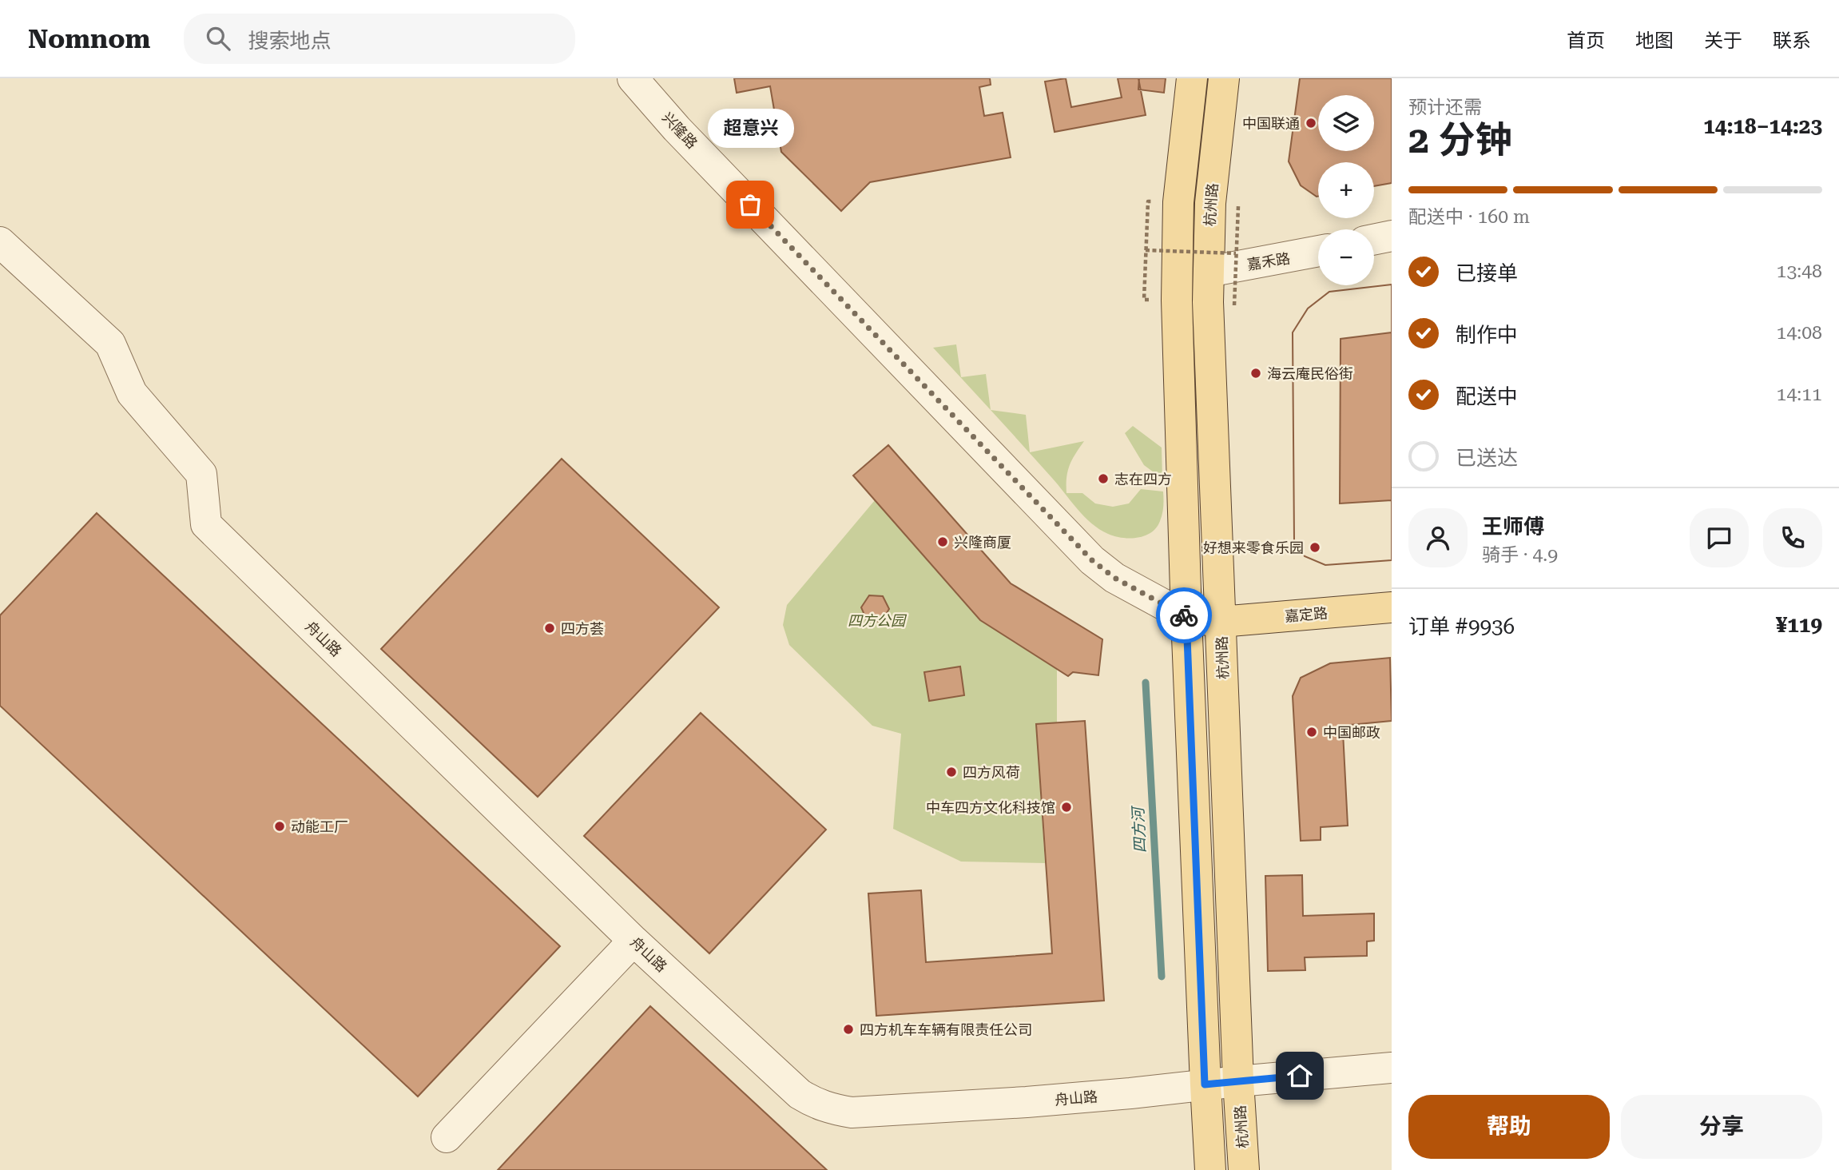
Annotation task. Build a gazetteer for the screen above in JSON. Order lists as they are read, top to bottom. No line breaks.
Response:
{"streets":{"main road":["兴隆路","杭州路","嘉定路"],"street":["嘉禾路","舟山路"]},"crossings":[["兴隆路","杭州路"],["兴隆路","嘉定路"],["杭州路","嘉禾路"],["杭州路","嘉定路"],["杭州路","舟山路"]],"water":["四方河"],"parks":["四方公园"],"places":["中国联通","超意兴","海云庵民俗街","志在四方","兴隆商厦","好想来零食乐园","四方荟","中国邮政","四方风荷","中车四方文化科技馆","动能工厂","四方机车车辆有限责任公司"],"page":{"header":"Nomnom","search":"搜索地点","nav":["首页","地图","关于","联系"],"heading":["2 分钟","预计还需","14:18–14:23"],"panel":["王师傅","骑手 · 4.9","订单 #9936","¥119"],"map_buttons":["+","−"],"bubble":"超意兴","bar":"配送中 · 160 m","list":[["已接单","13:48"],["制作中","14:08"],["配送中","14:11"],"已送达"],"buttons":["帮助","分享"]}}
